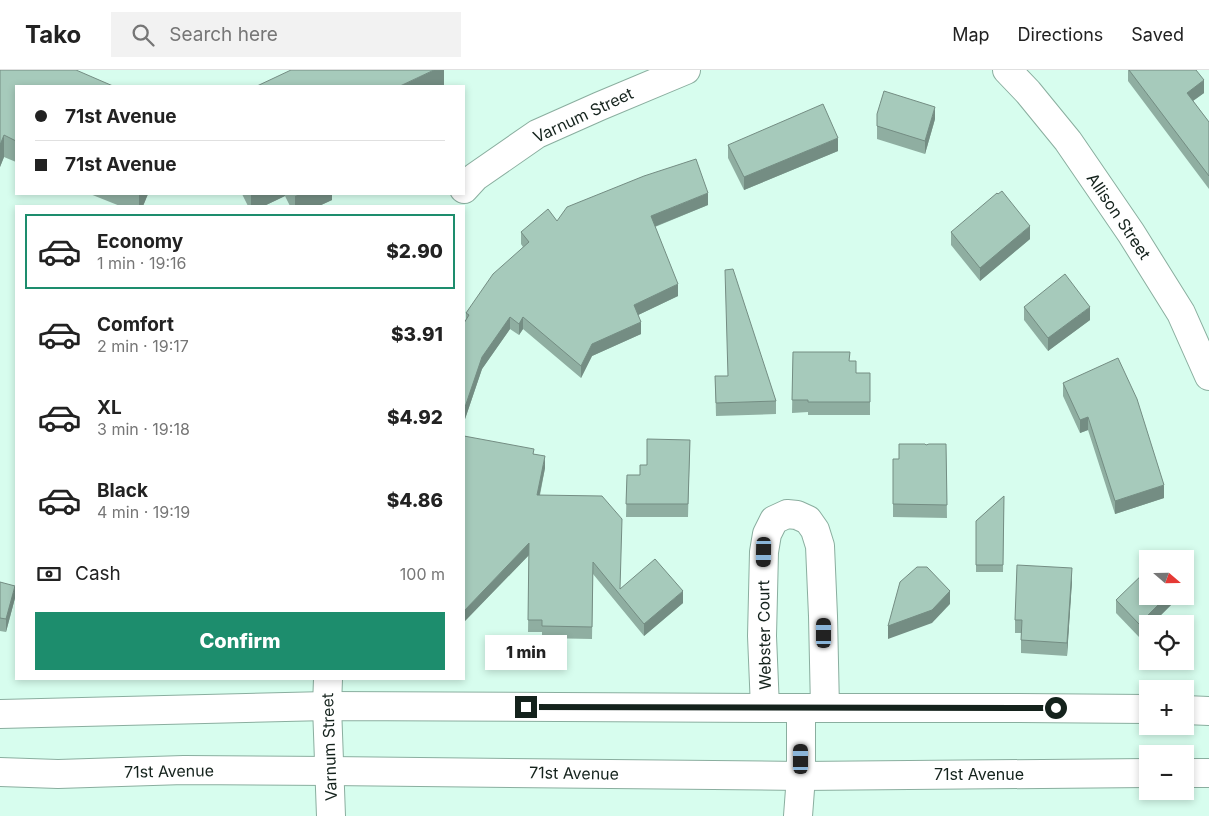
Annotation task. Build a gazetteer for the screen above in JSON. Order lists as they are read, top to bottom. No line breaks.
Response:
{"streets":{"street":["Varnum Street","Allison Street","Webster Court","71st Avenue"]},"crossings":[["Varnum Street","71st Avenue"],["Webster Court","71st Avenue"]],"north":"right","page":{"header":"Tako","search":"Search here","nav":["Map","Directions","Saved"],"banner":["71st Avenue","71st Avenue"],"list":[{"name":"Economy","note":"1 min · 19:16","value":"$2.90"},{"name":"Comfort","note":"2 min · 19:17","value":"$3.91"},{"name":"XL","note":"3 min · 19:18","value":"$4.92"},{"name":"Black","note":"4 min · 19:19","value":"$4.86"}],"pay":["Cash","100 m"],"map_buttons":["+","−"],"buttons":"Confirm","bubble":"1 min"}}
